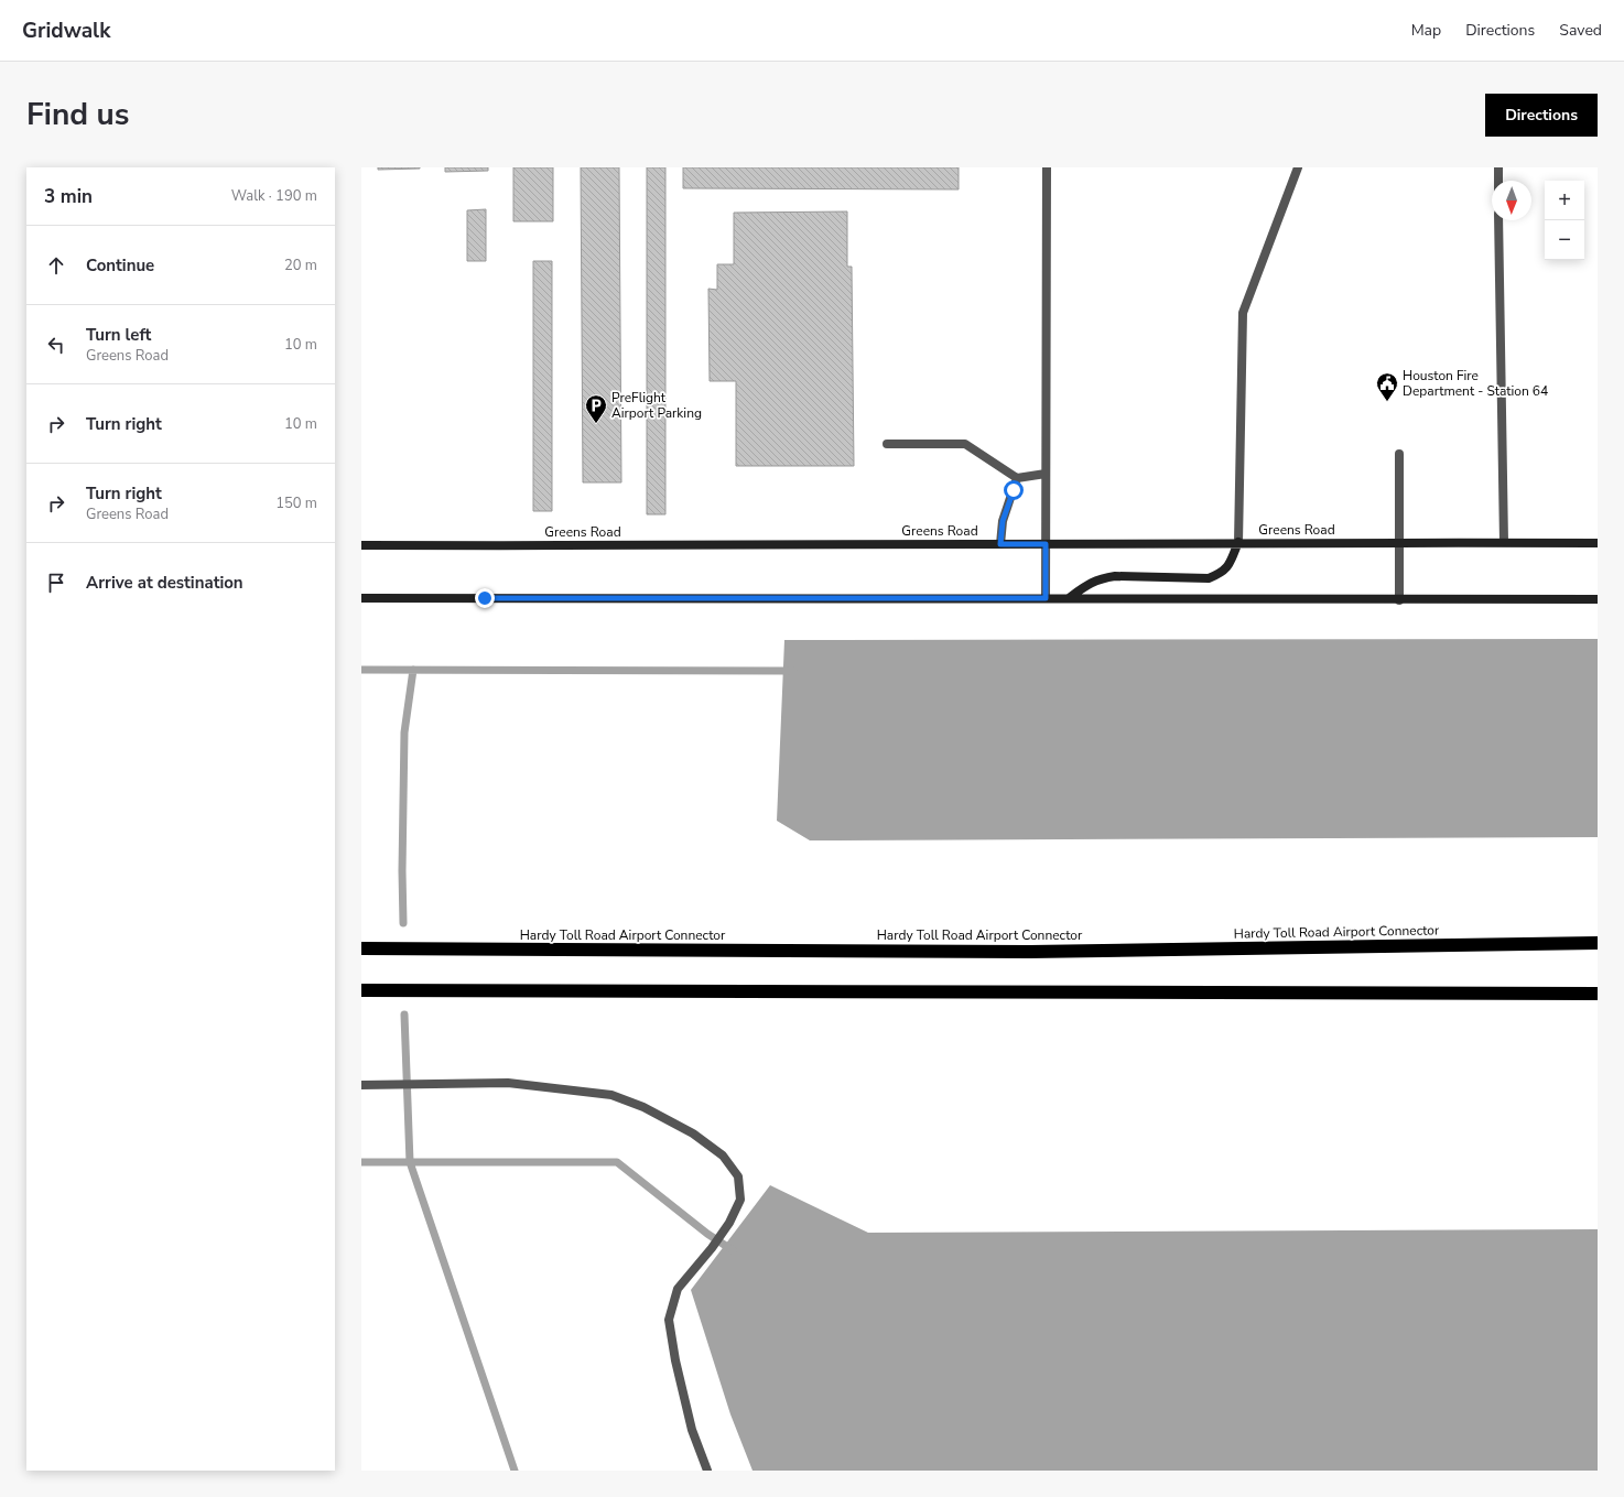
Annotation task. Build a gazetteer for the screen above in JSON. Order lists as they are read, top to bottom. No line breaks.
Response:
{"streets":{"highway":["Hardy Toll Road Airport Connector"],"main road":["Greens Road"]},"places":{"public building":["Houston Fire Department - Station 64"],"parking":["PreFlight Airport Parking"]},"north":"bottom","page":{"header":"Gridwalk","nav":["Map","Directions","Saved"],"title":"Find us","buttons":"Directions","heading":["3 min","Walk · 190 m"],"map_buttons":["+","−"],"list":[["Continue","20 m"],["Turn left","Greens Road","10 m"],["Turn right","10 m"],["Turn right","Greens Road","150 m"],"Arrive at destination"]}}
